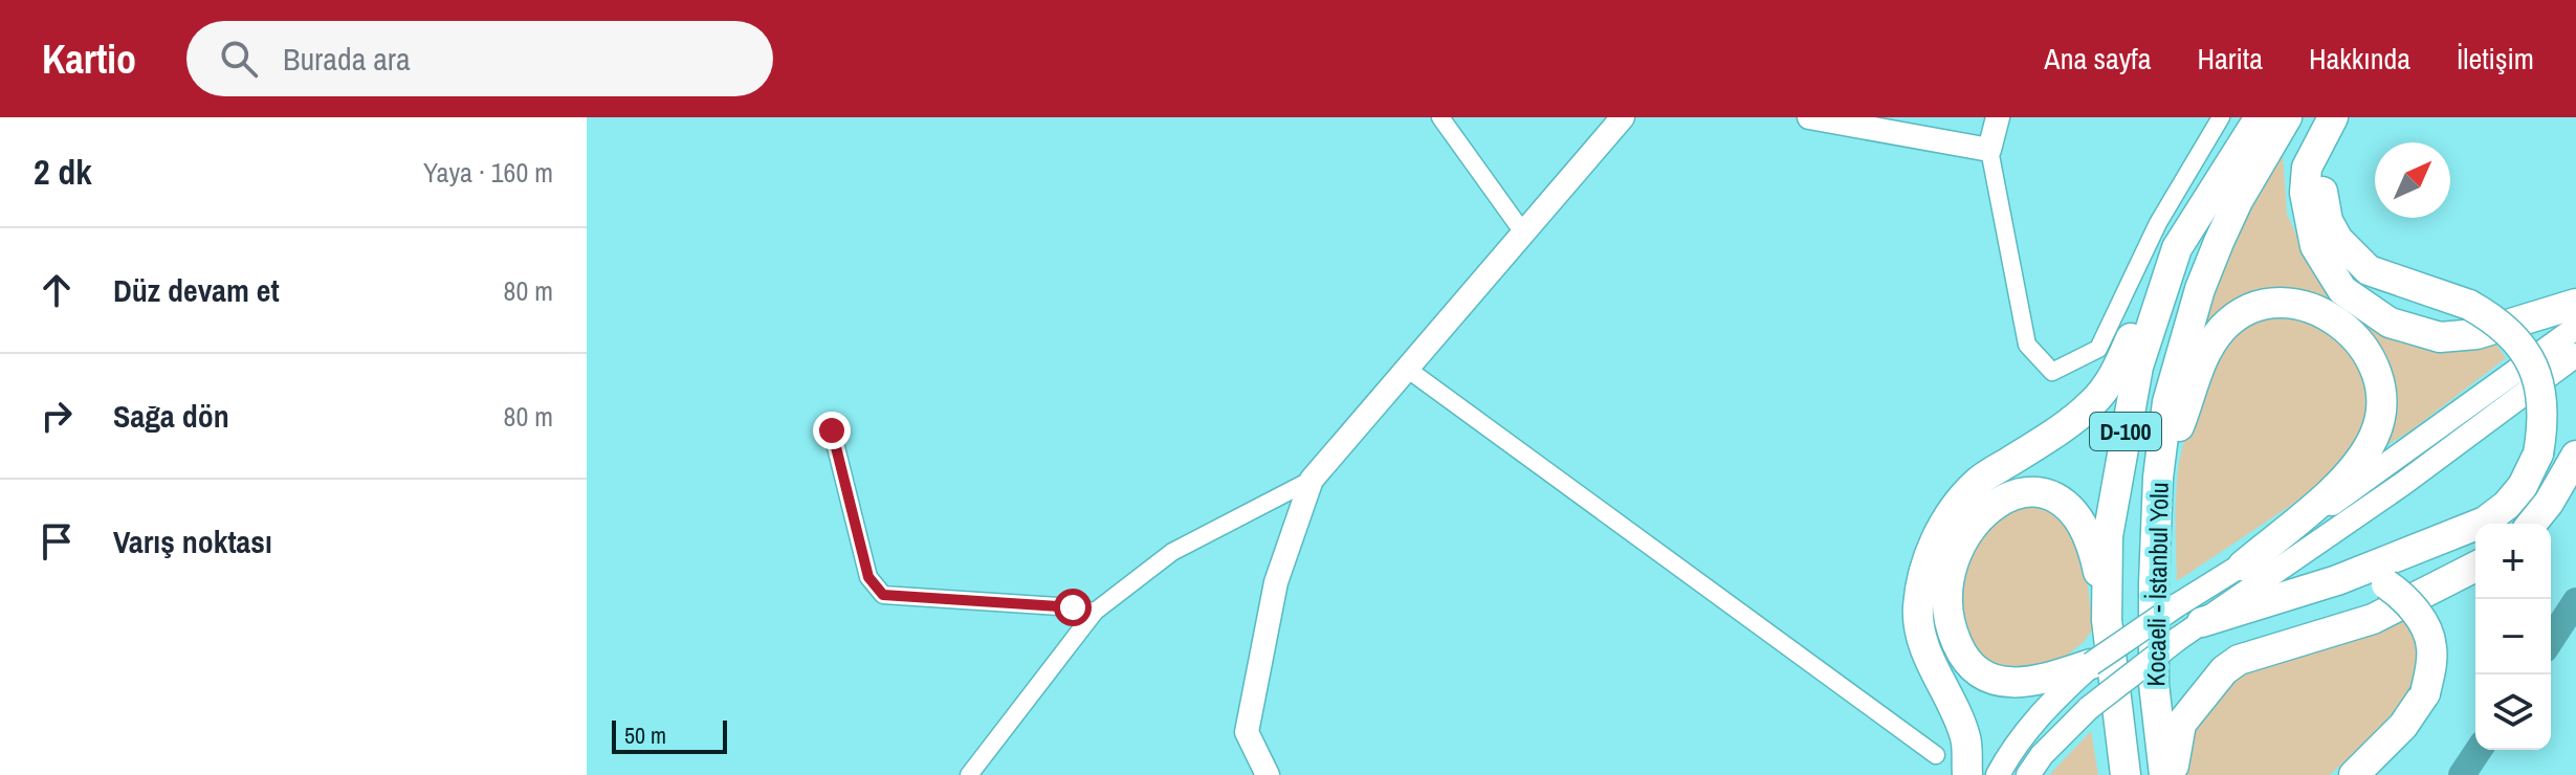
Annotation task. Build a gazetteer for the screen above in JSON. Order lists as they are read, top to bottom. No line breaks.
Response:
{"streets":{"highway":["D-100","Kocaeli - İstanbul Yolu"]},"scale_bar":"50 m","north":"top right","page":{"header":"Kartio","search":"Burada ara","nav":["Ana sayfa","Harita","Hakkında","İletişim"],"heading":["2 dk","Yaya · 160 m"],"list":[["Düz devam et","80 m"],["Sağa dön","80 m"],"Varış noktası"],"map_buttons":["+","−"],"scale":"50 m"}}
